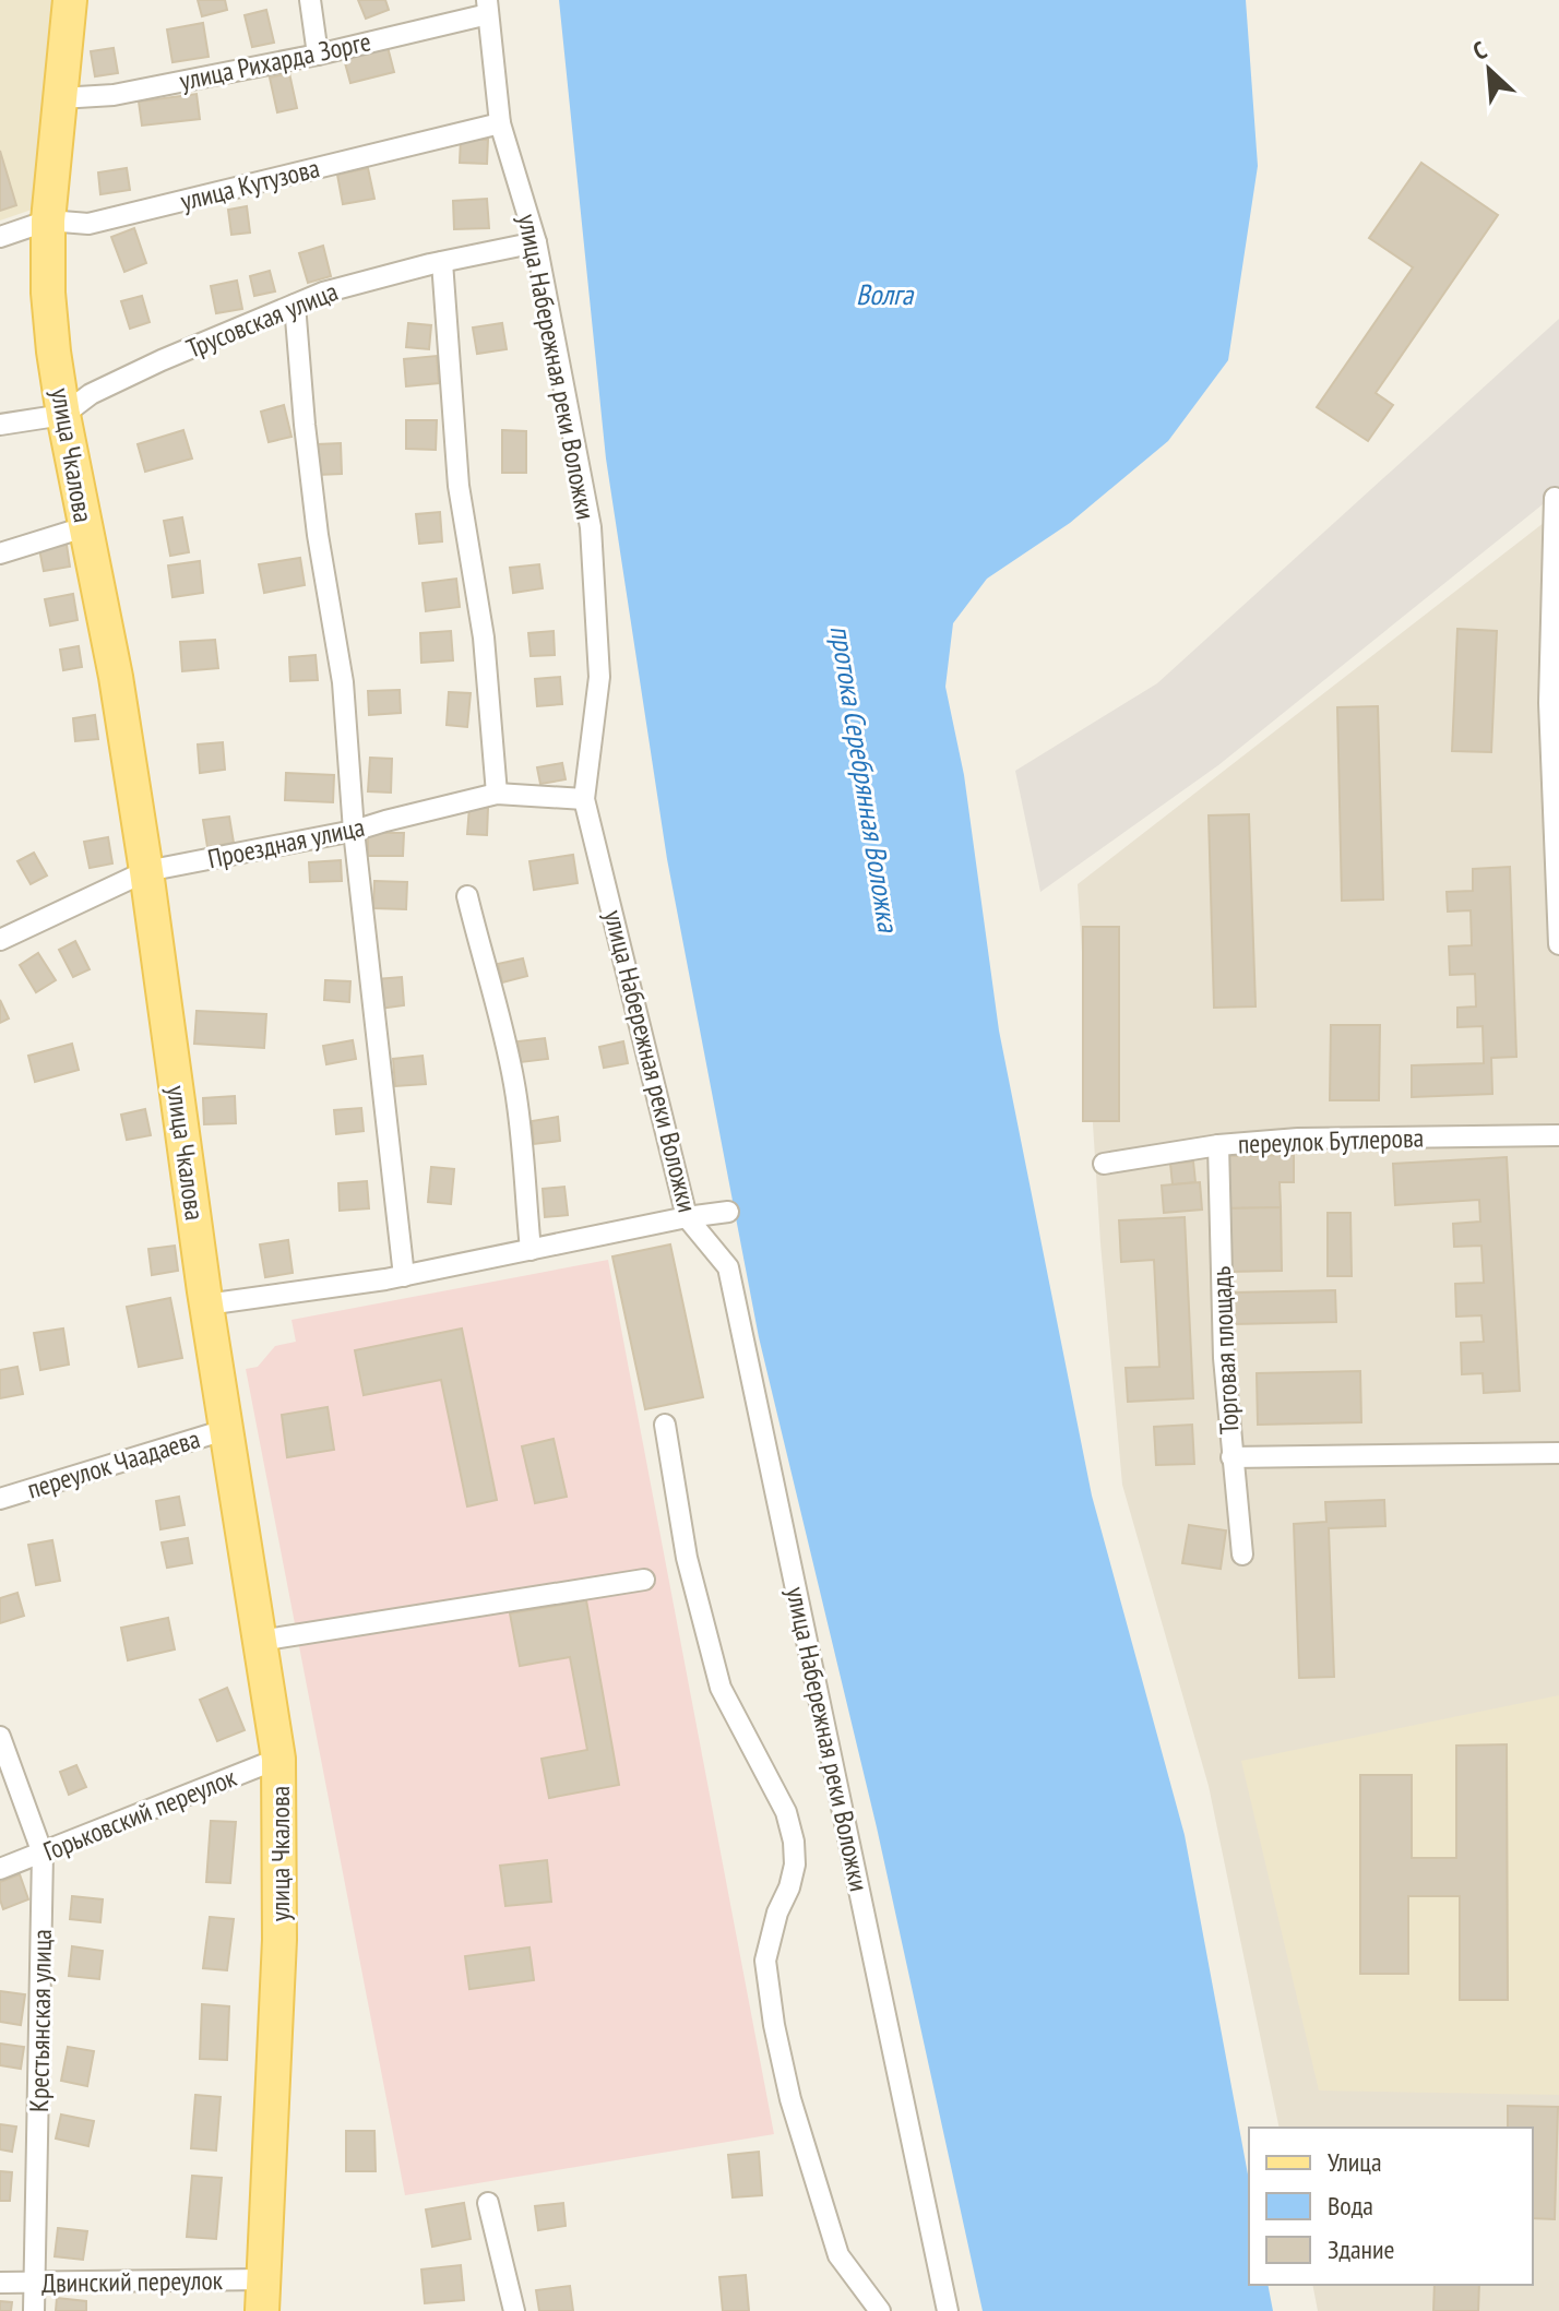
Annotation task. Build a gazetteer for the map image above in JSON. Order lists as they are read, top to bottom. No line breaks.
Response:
{"streets":{"main road":["улица Чкалова"],"street":["улица Рихарда Зорге","улица Кутузова","Трусовская улица","улица Набережная реки Воложки","Проездная улица","переулок Бутлерова","Торговая площадь","переулок Чаадаева","Горьковский переулок","Крестьянская улица","Двинский переулок"]},"crossings":[["улица Рихарда Зорге","улица Набережная реки Воложки"],["улица Рихарда Зорге","улица Чкалова"],["улица Кутузова","улица Набережная реки Воложки"],["улица Кутузова","улица Чкалова"],["Трусовская улица","улица Набережная реки Воложки"],["Трусовская улица","улица Чкалова"],["улица Набережная реки Воложки","Проездная улица"],["улица Чкалова","Проездная улица"],["улица Чкалова","переулок Чаадаева"],["улица Чкалова","Горьковский переулок"],["улица Чкалова","Двинский переулок"],["переулок Бутлерова","Торговая площадь"],["Горьковский переулок","Крестьянская улица"],["Крестьянская улица","Двинский переулок"]],"water":["Волга","протока Серебрянная Воложка"],"legend":["Улица","Вода","Здание"],"north":"top left"}
